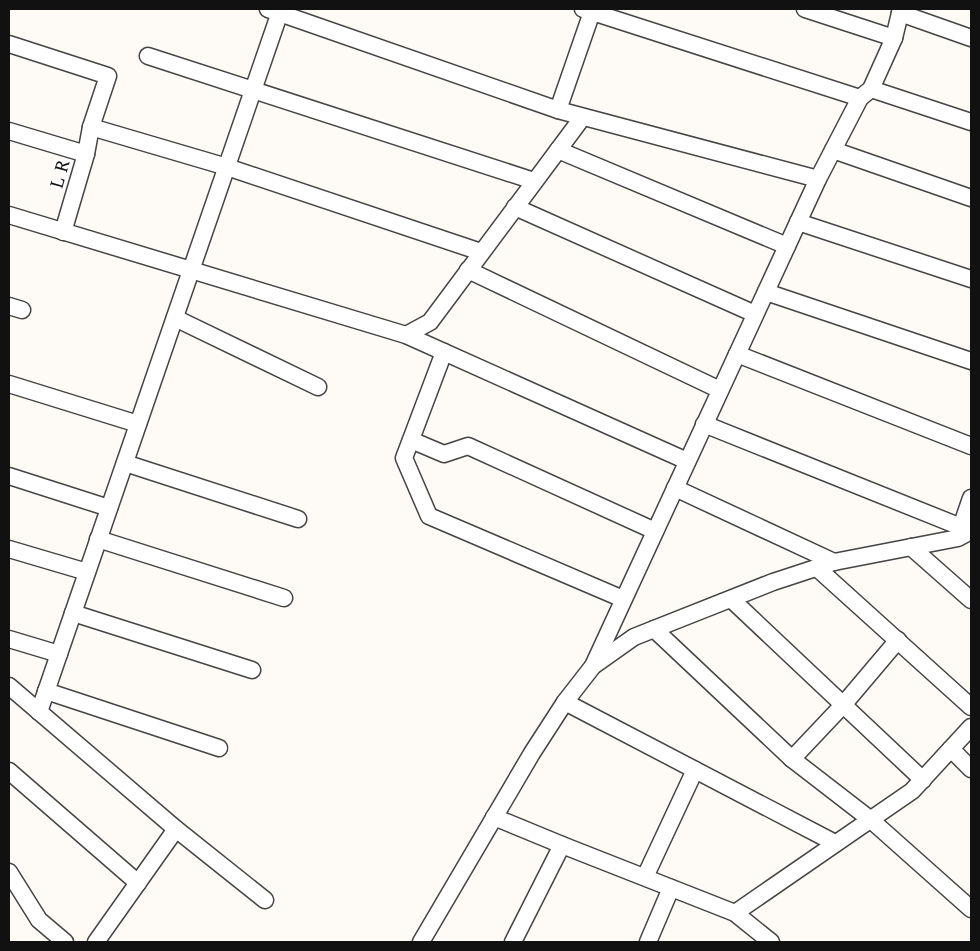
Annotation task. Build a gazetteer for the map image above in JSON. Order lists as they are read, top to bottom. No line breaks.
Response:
{"streets":{"street":["L R"]}}
